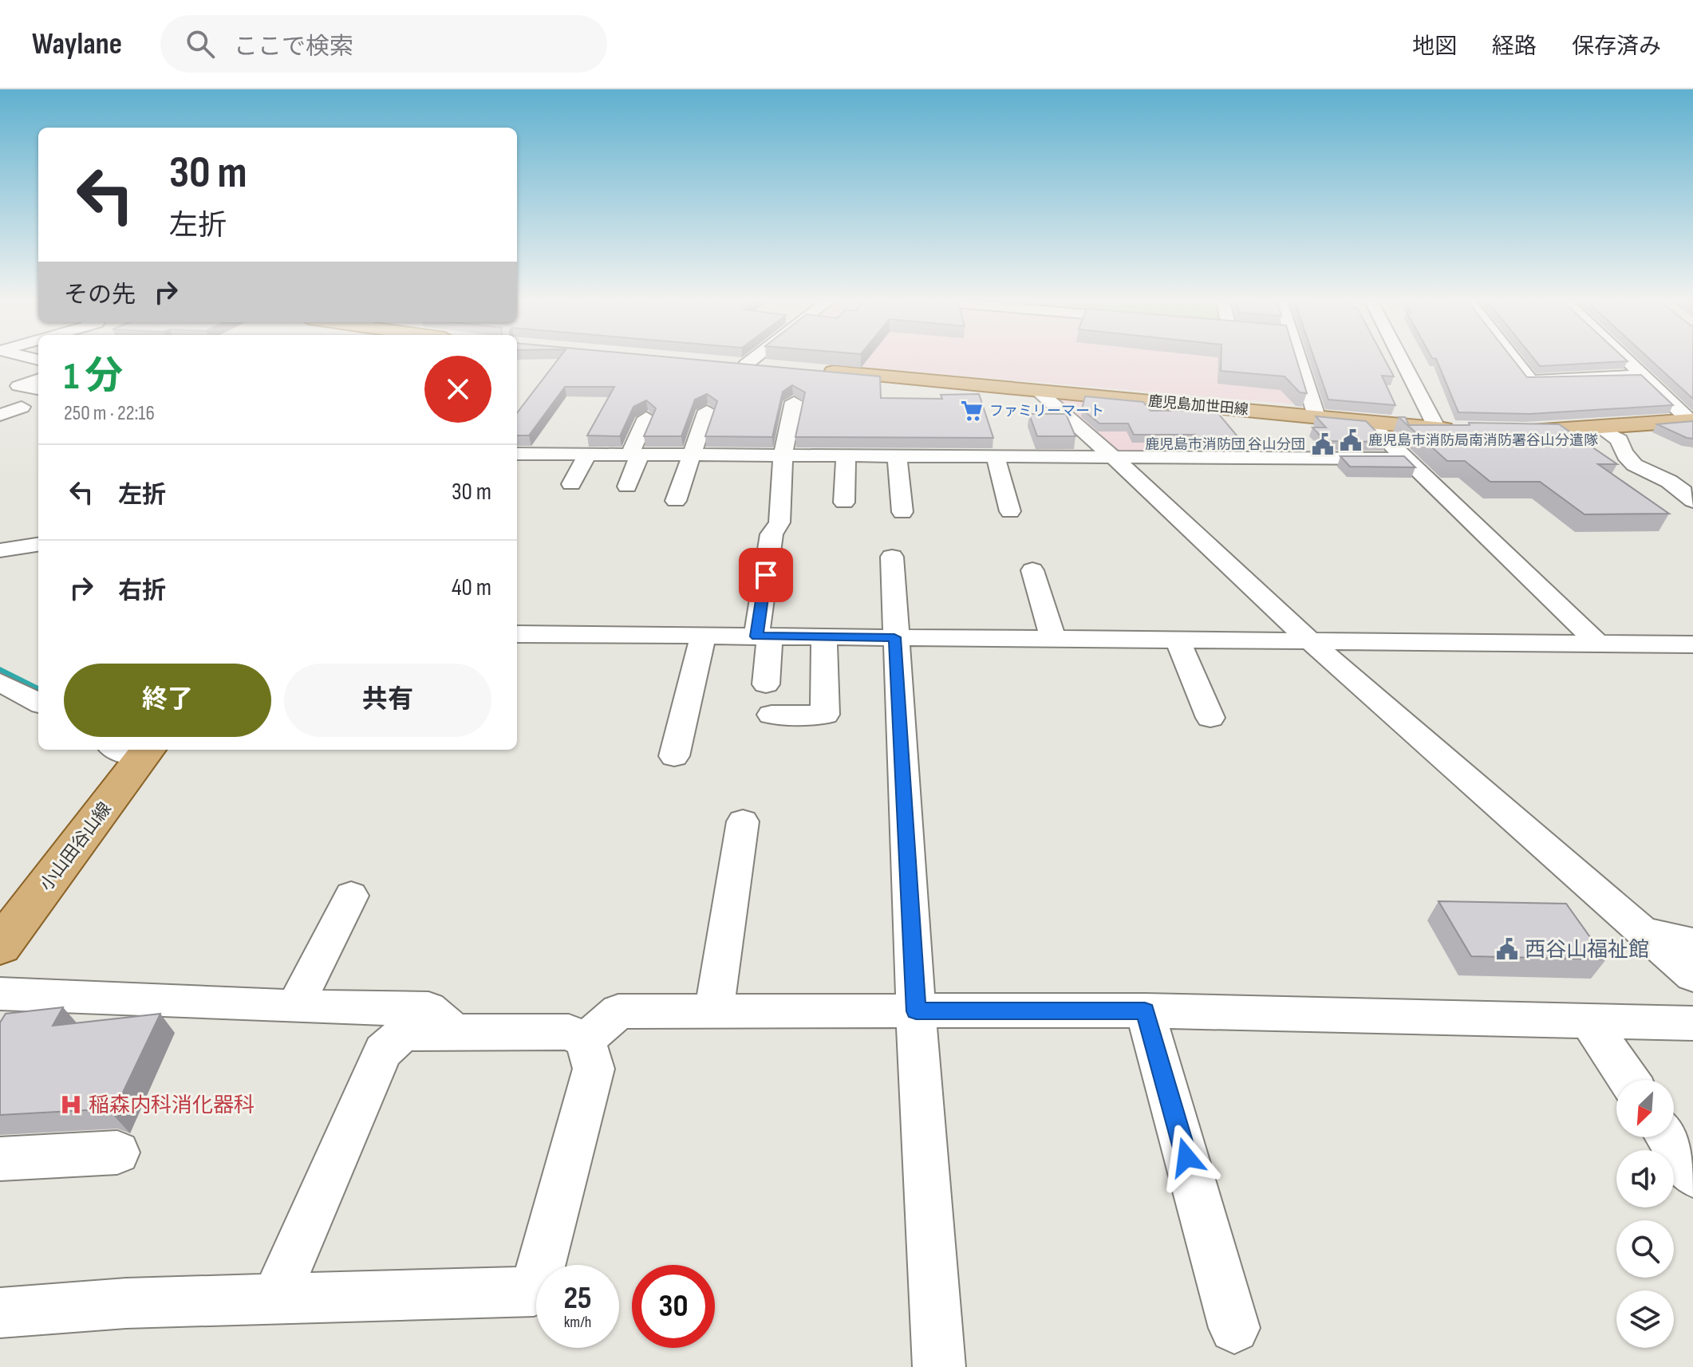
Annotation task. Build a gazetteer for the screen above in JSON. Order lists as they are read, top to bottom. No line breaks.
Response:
{"streets":{"main road":["鹿児島加世田線","小山田谷山線"]},"places":{"supermarket":["ファミリーマート"],"public building":["鹿児島市消防局南消防署谷山分遣隊","鹿児島市消防団 谷山分団","西谷山福祉館"],"hospital":["稲森内科消化器科"]},"north":"bottom left","page":{"header":"Waylane","search":"ここで検索","nav":["地図","経路","保存済み"],"turn":["30 m","左折"],"then":"その先","heading":["1 分","250 m · 22:16"],"list":[{"name":"左折","value":"30 m"},{"name":"右折","value":"40 m"}],"buttons":["終了","共有"],"speed":"25 km/h","limit":"30"}}
